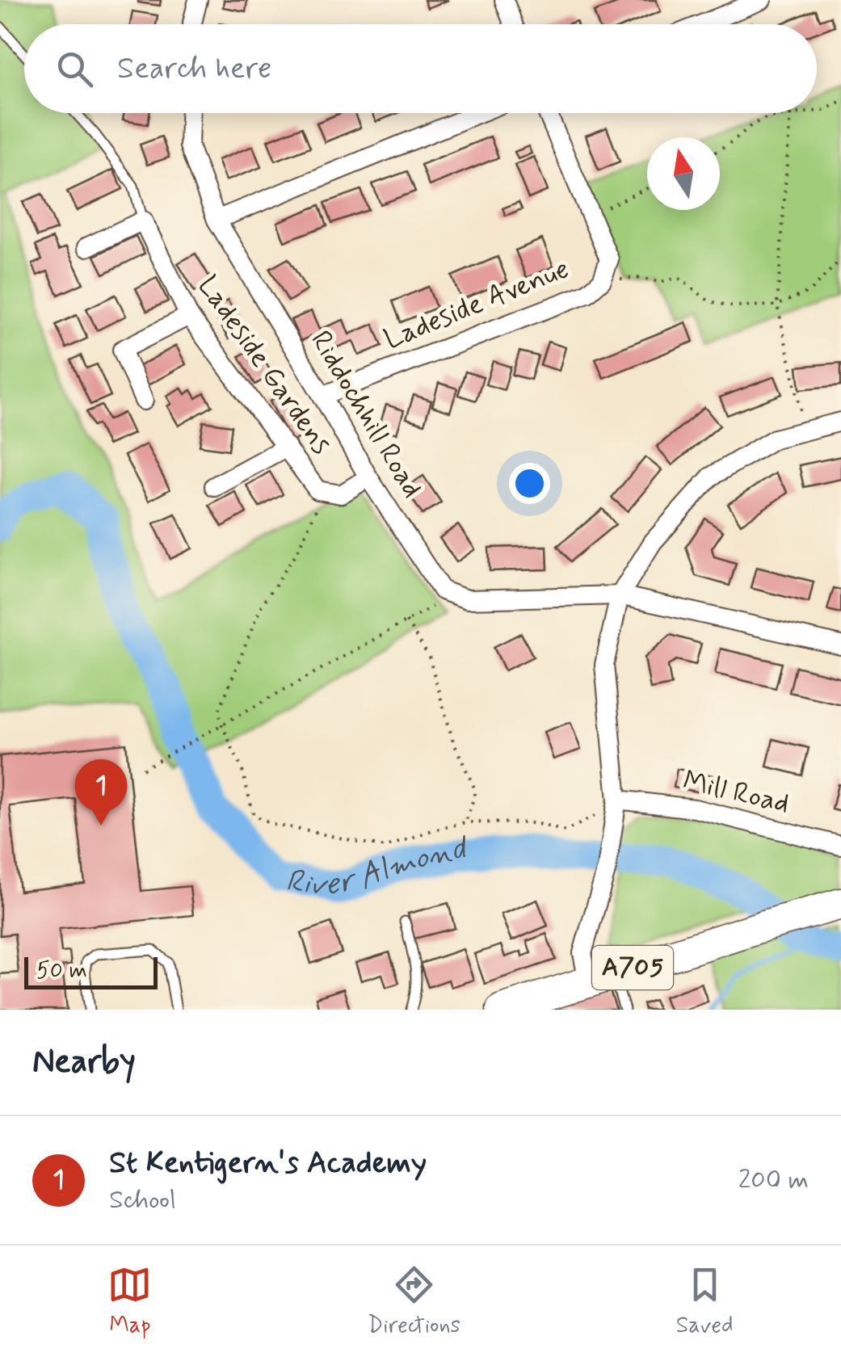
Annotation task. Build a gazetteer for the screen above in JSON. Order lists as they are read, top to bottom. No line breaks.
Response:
{"streets":{"main road":["A705"],"street":["Ladeside Avenue","Ladeside Gardens","Riddochhill Road","Mill Road"]},"crossings":[["Ladeside Avenue","Riddochhill Road"],["Ladeside Gardens","Riddochhill Road"]],"water":["River Almond"],"scale_bar":"50 m","north":"top","page":{"search":"Search here","pins":"1","scale":"50 m","heading":"Nearby","list":[{"mark":"1","name":"St Kentigern's Academy","note":"School","value":"200 m"}],"nav":["Map","Directions","Saved"]}}
